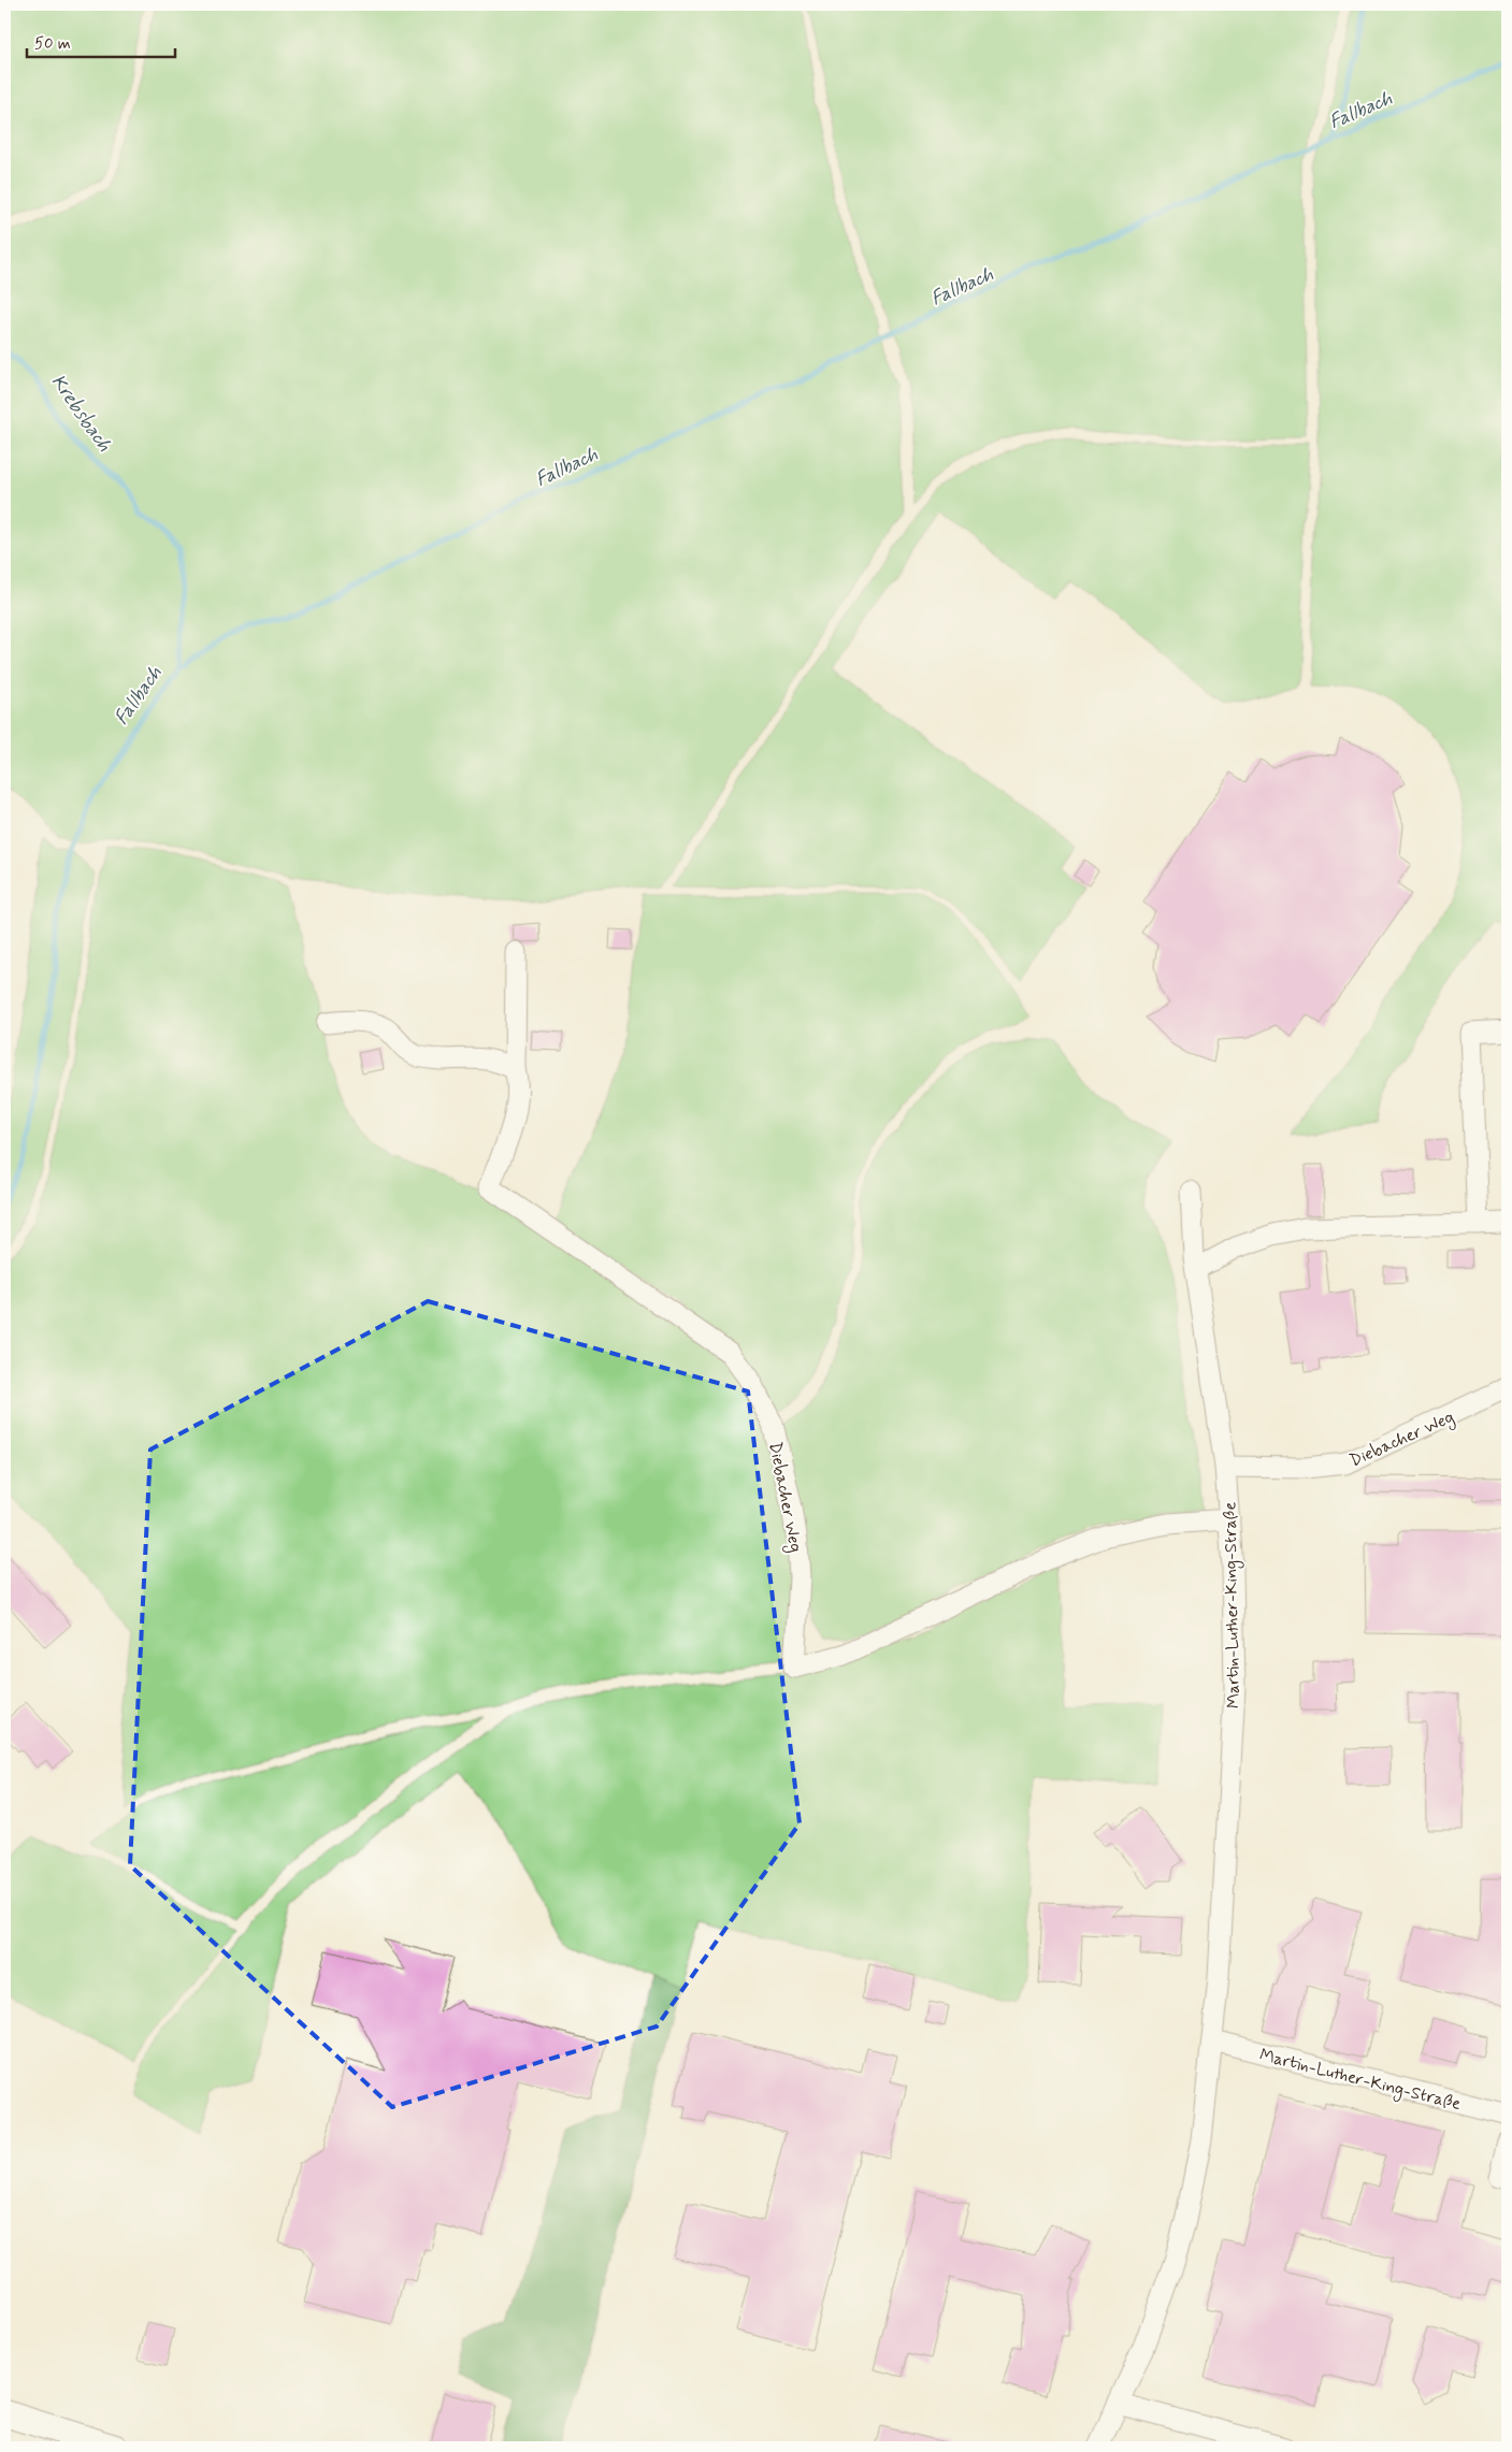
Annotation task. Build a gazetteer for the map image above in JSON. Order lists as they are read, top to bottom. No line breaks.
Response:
{"streets":{"street":["Diebacher Weg","Martin-Luther-King-Straße"]},"crossings":[["Diebacher Weg","Martin-Luther-King-Straße"]],"water":["Fallbach","Krebsbach"],"scale_bar":"50 m"}
